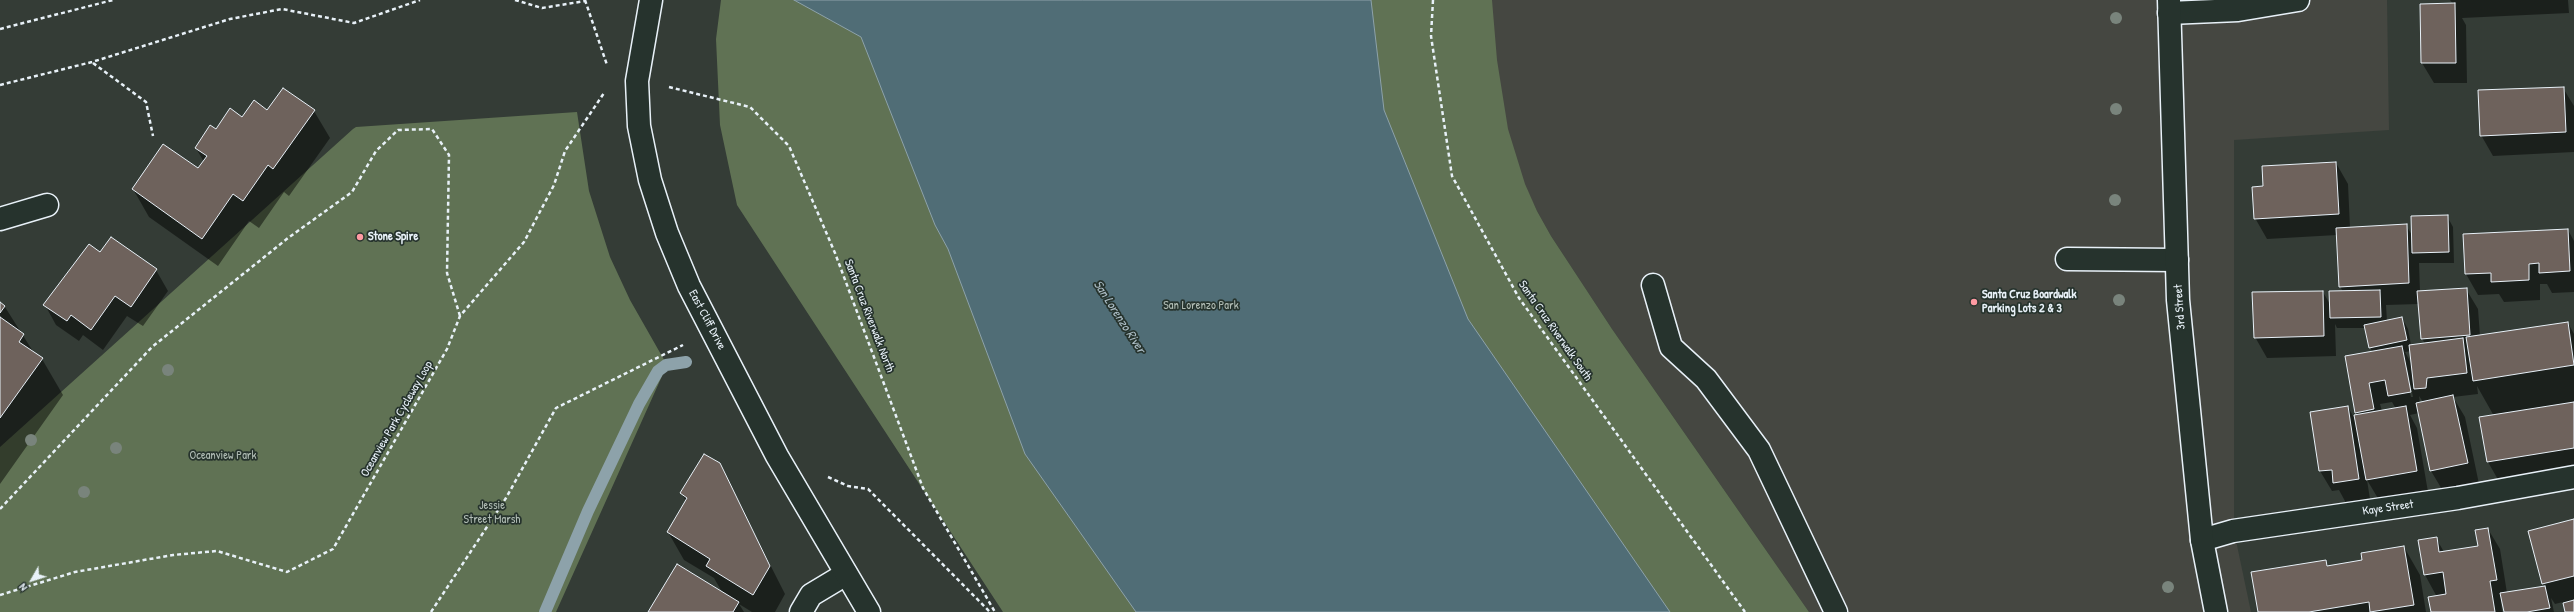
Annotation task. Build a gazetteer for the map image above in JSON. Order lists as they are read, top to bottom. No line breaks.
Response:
{"streets":{"street":["3rd Street","East Cliff Drive","Kaye Street"],"path":["Santa Cruz Riverwalk North","Santa Cruz Riverwalk South","Oceanview Park Cycleway Loop"]},"crossings":[["3rd Street","Kaye Street"]],"water":["San Lorenzo River"],"parks":["San Lorenzo Park","Oceanview Park","Jessie Street Marsh"],"places":["Stone Spire","Santa Cruz Boardwalk Parking Lots 2 & 3"],"north":"bottom left"}
